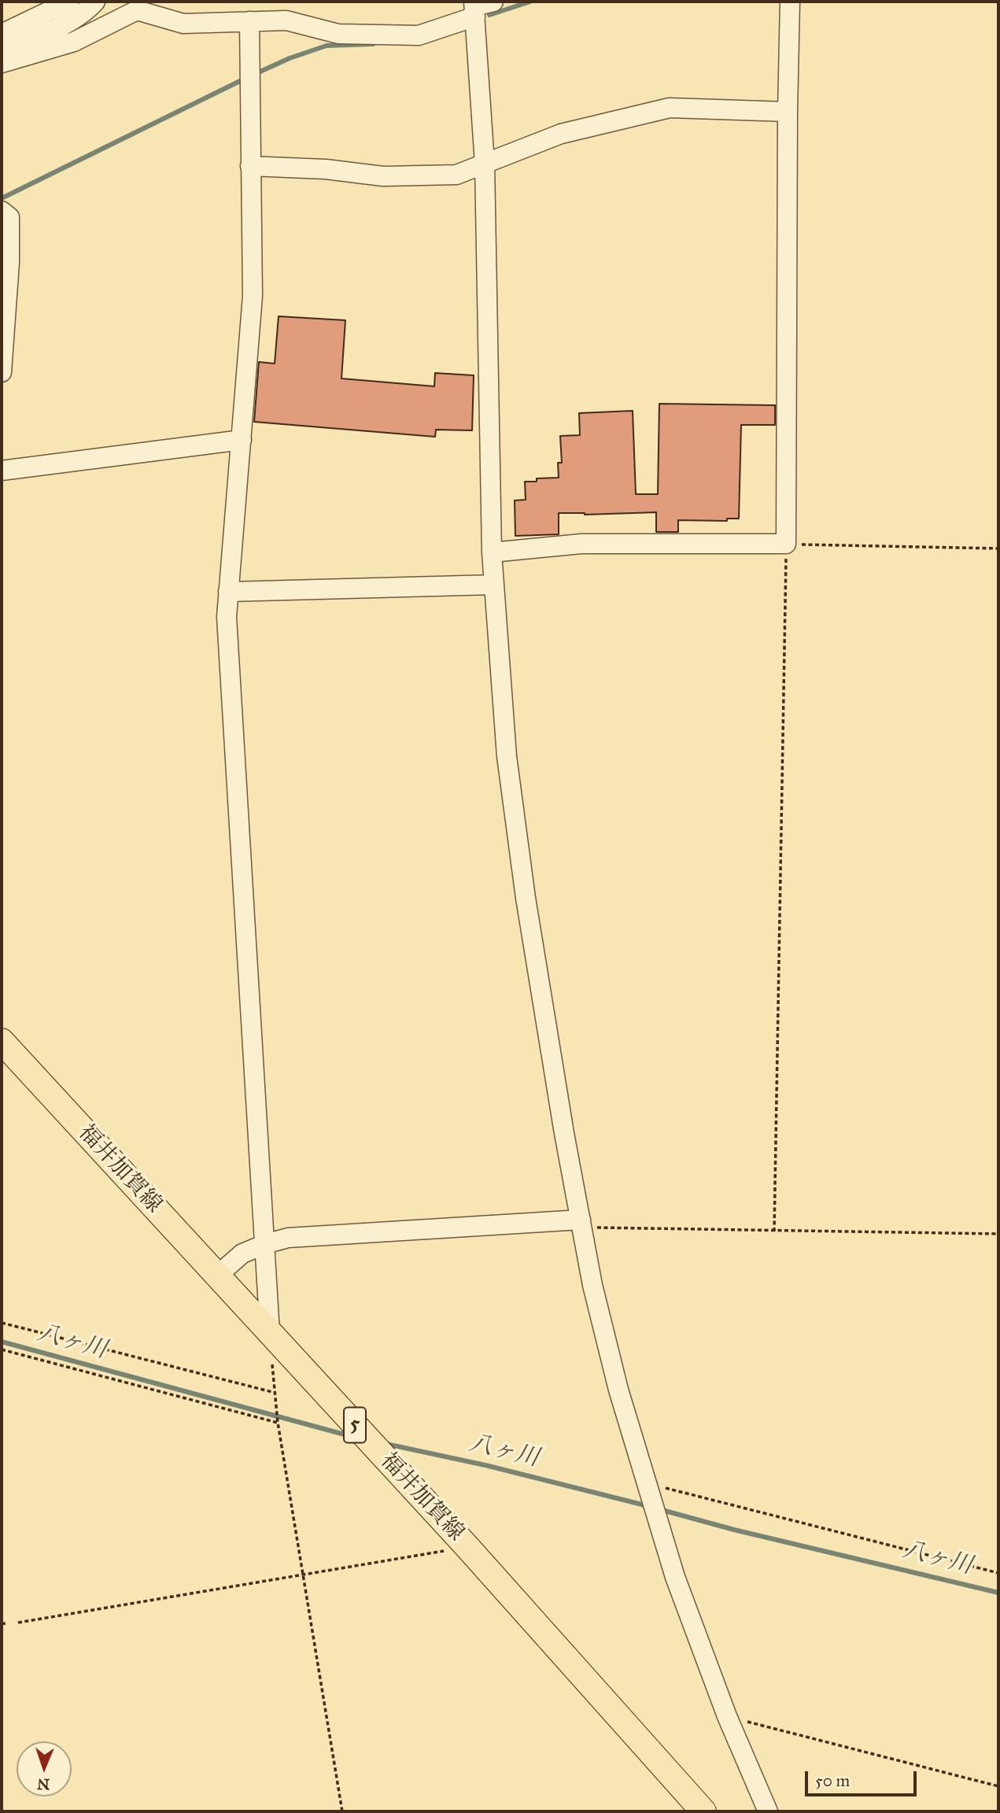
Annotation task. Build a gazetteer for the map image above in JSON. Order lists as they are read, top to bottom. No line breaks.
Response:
{"streets":{"main road":["福井加賀線","5"]},"water":["八ヶ川"],"scale_bar":"50 m","north":"bottom"}
